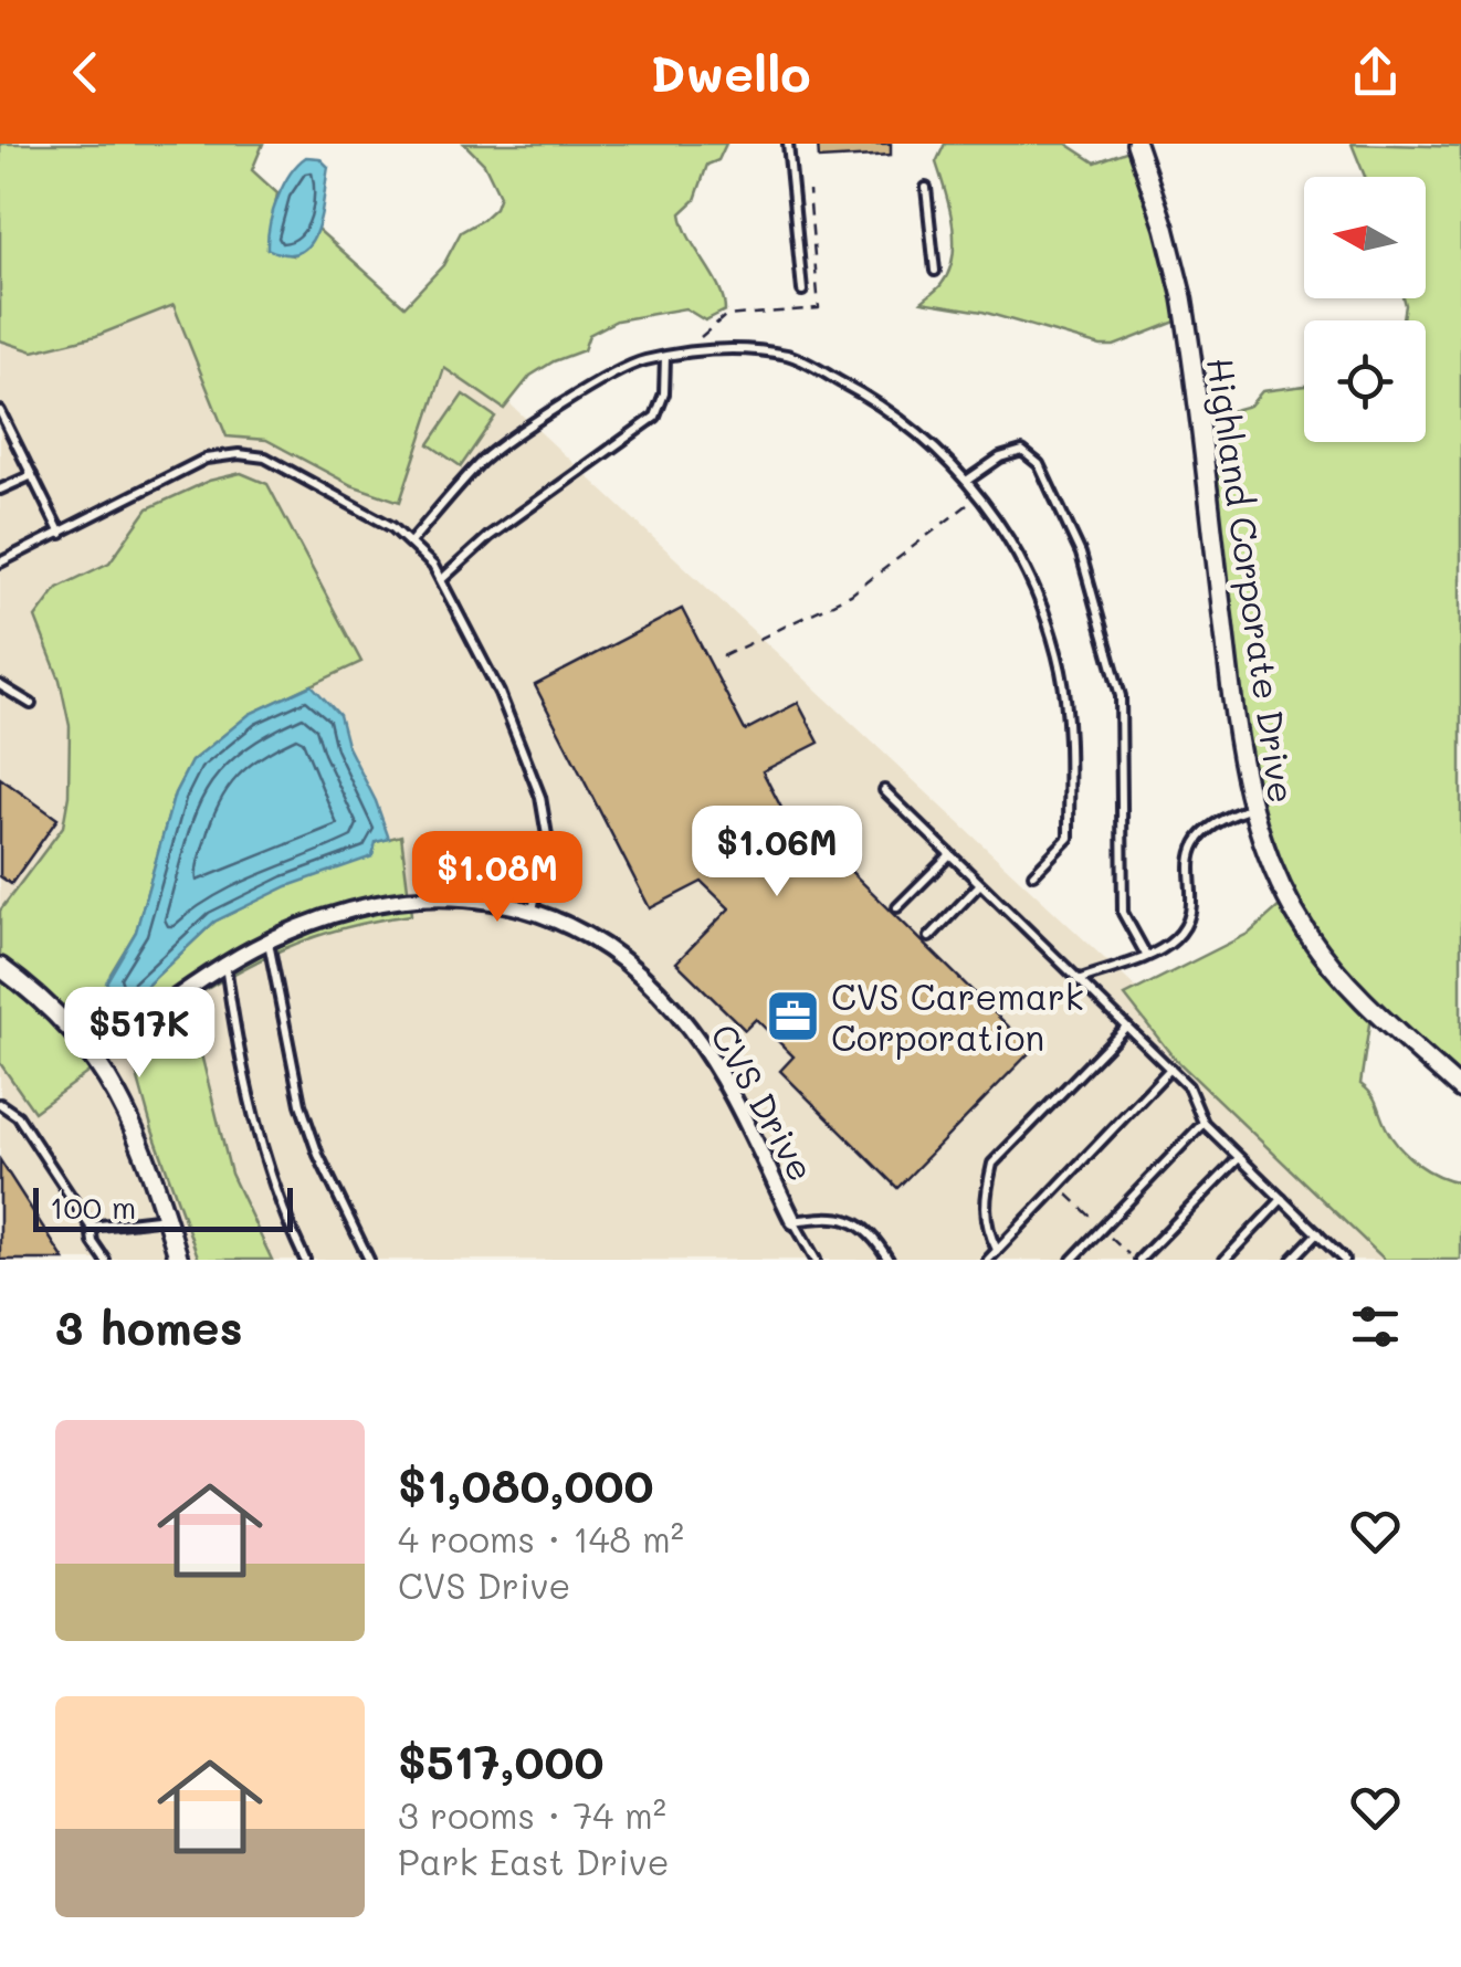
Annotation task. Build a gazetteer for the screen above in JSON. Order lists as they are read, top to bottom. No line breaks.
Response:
{"streets":{"street":["Highland Corporate Drive","CVS Drive"]},"places":{"office":["CVS Caremark Corporation"]},"scale_bar":"100 m","north":"left","page":{"header":"Dwello","price":["$1.06M","$1.08M","$517K"],"scale":"100 m","heading":"3 homes","list":[{"name":"$1,080,000","note":"4 rooms · 148 m² · CVS Drive"},{"name":"$517,000","note":"3 rooms · 74 m² · Park East Drive"}]}}
